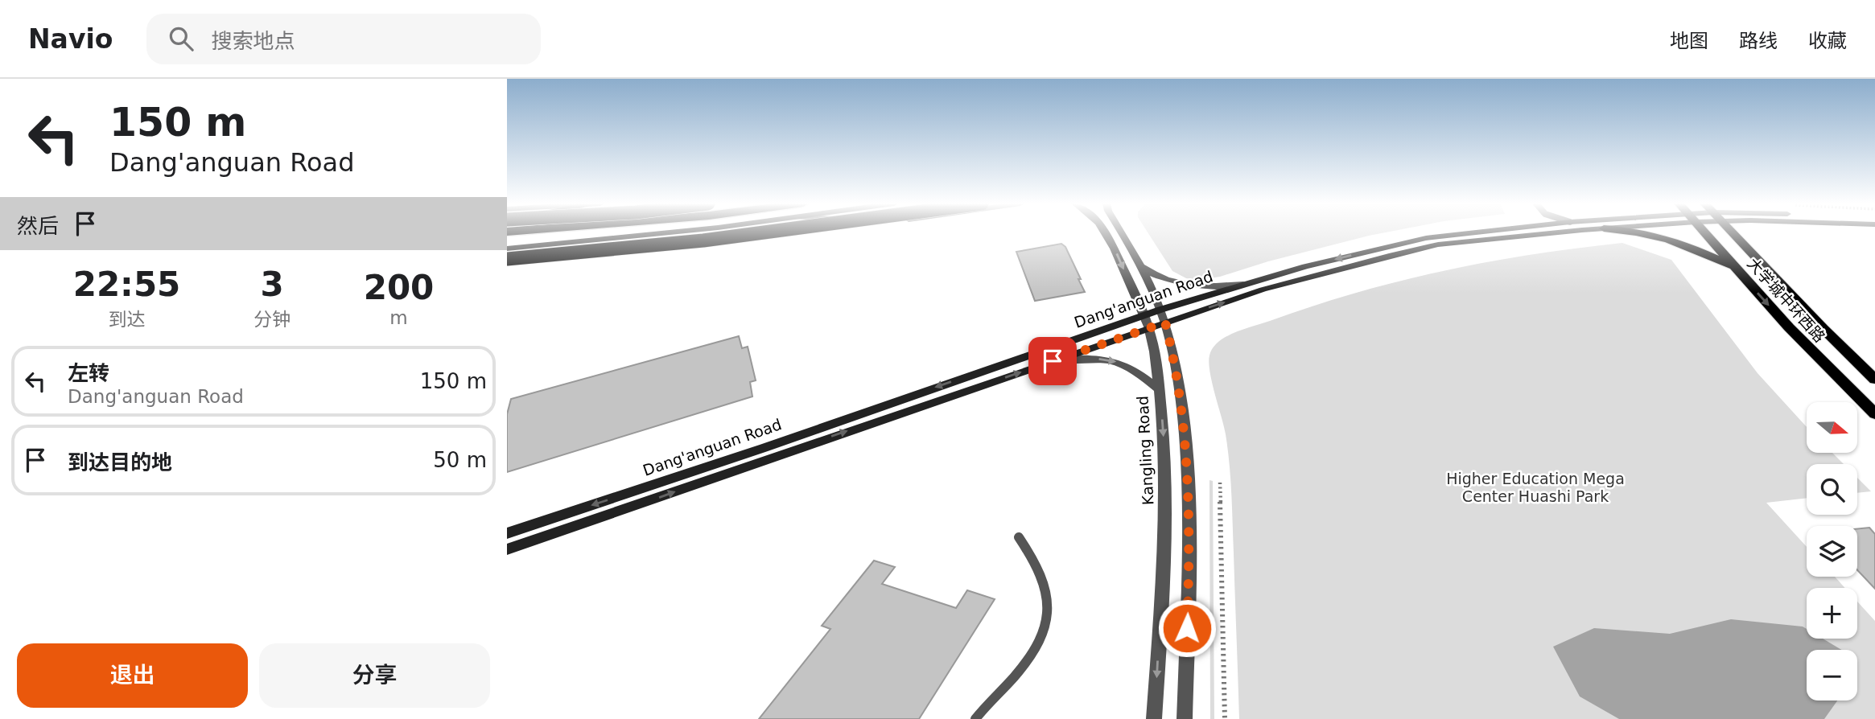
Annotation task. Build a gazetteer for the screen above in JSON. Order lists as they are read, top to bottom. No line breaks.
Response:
{"streets":{"main road":["Dang'anguan Road","大学城中环西路"],"street":["Kangling Road"]},"crossings":[["Dang'anguan Road","Kangling Road"]],"parks":["Higher Education Mega Center Huashi Park"],"north":"right","page":{"header":"Navio","search":"搜索地点","nav":["地图","路线","收藏"],"turn":["150 m","Dang'anguan Road"],"then":"然后","eta":["22:55","到达","3","分钟","200","m"],"list":[{"name":"左转","note":"Dang'anguan Road","value":"150 m"},{"name":"到达目的地","value":"50 m"}],"map_buttons":["+","−"],"buttons":["退出","分享"]}}
